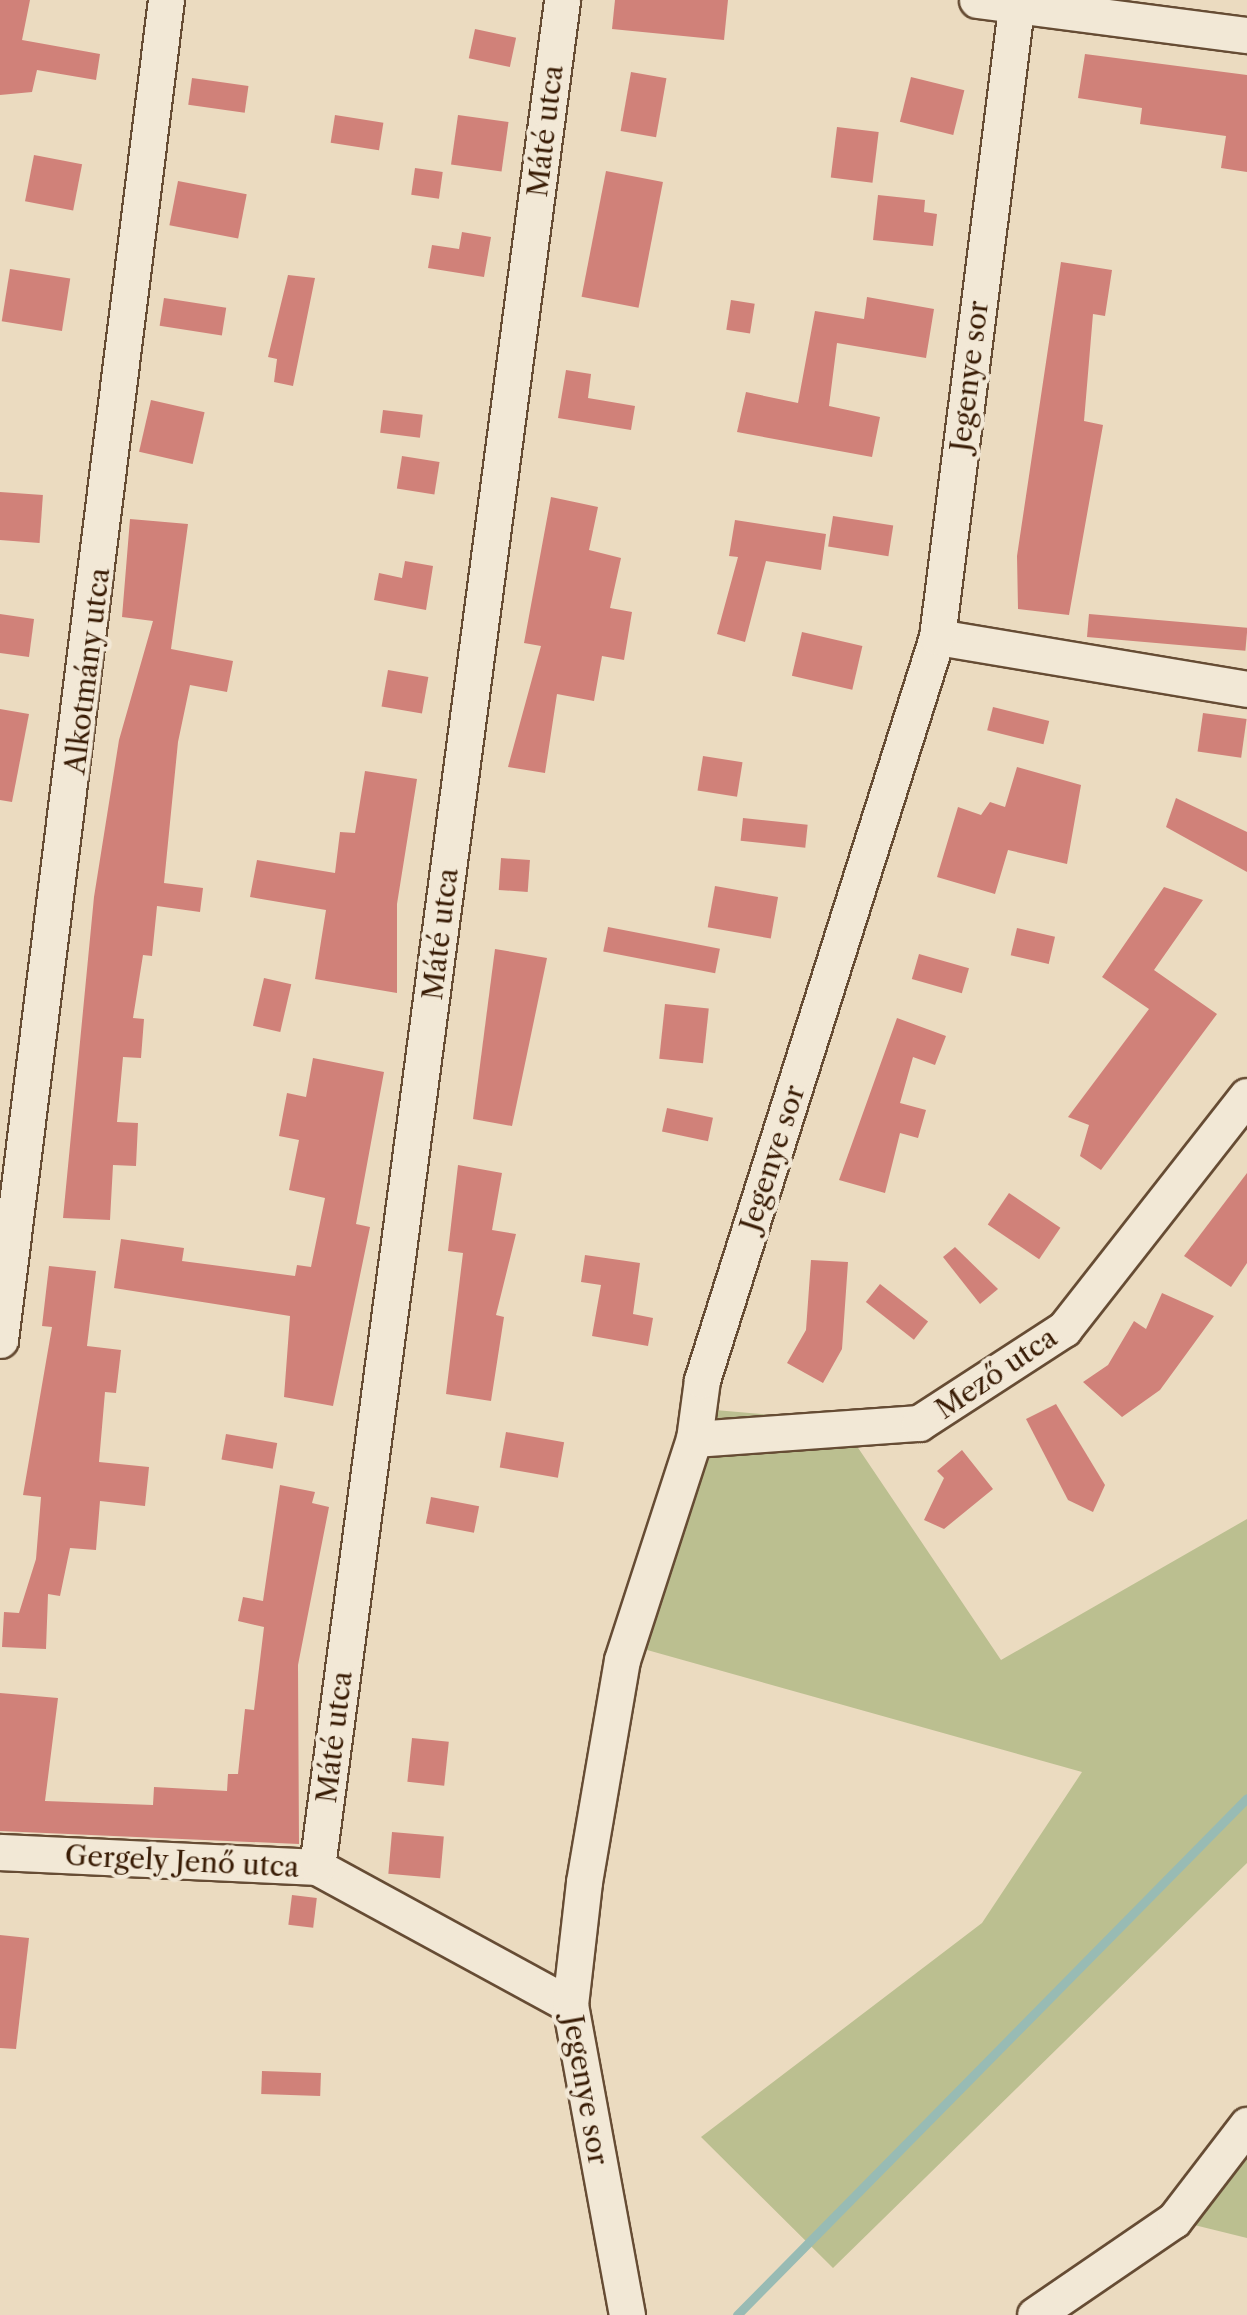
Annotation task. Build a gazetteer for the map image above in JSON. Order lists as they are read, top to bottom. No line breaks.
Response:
{"streets":{"street":["Máté utca","Jegenye sor","Alkotmány utca","Mező utca","Gergely Jenő utca"]},"crossings":[["Máté utca","Gergely Jenő utca"],["Jegenye sor","Mező utca"],["Jegenye sor","Gergely Jenő utca"]]}
